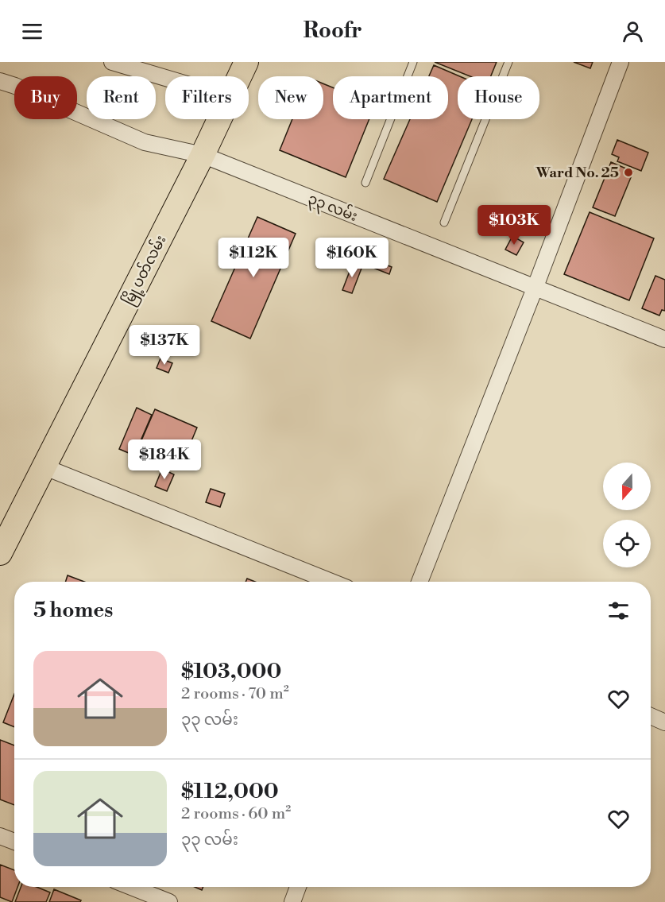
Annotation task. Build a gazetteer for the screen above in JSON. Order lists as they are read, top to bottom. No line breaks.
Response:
{"streets":{"main road":["မြို့ပတ်လမ်း"],"street":["၃၃ လမ်း"]},"crossings":[["၃၃ လမ်း","မြို့ပတ်လမ်း"]],"places":["Ward No. 25"],"north":"bottom","page":{"header":"Roofr","chip":["Buy","Rent","Filters","New","Apartment","House"],"price":["$103K","$112K","$160K","$137K","$184K"],"heading":"5 homes","list":[{"name":"$103,000","note":"2 rooms · 70 m² · ၃၃ လမ်း"},{"name":"$112,000","note":"2 rooms · 60 m² · ၃၃ လမ်း"}]}}
